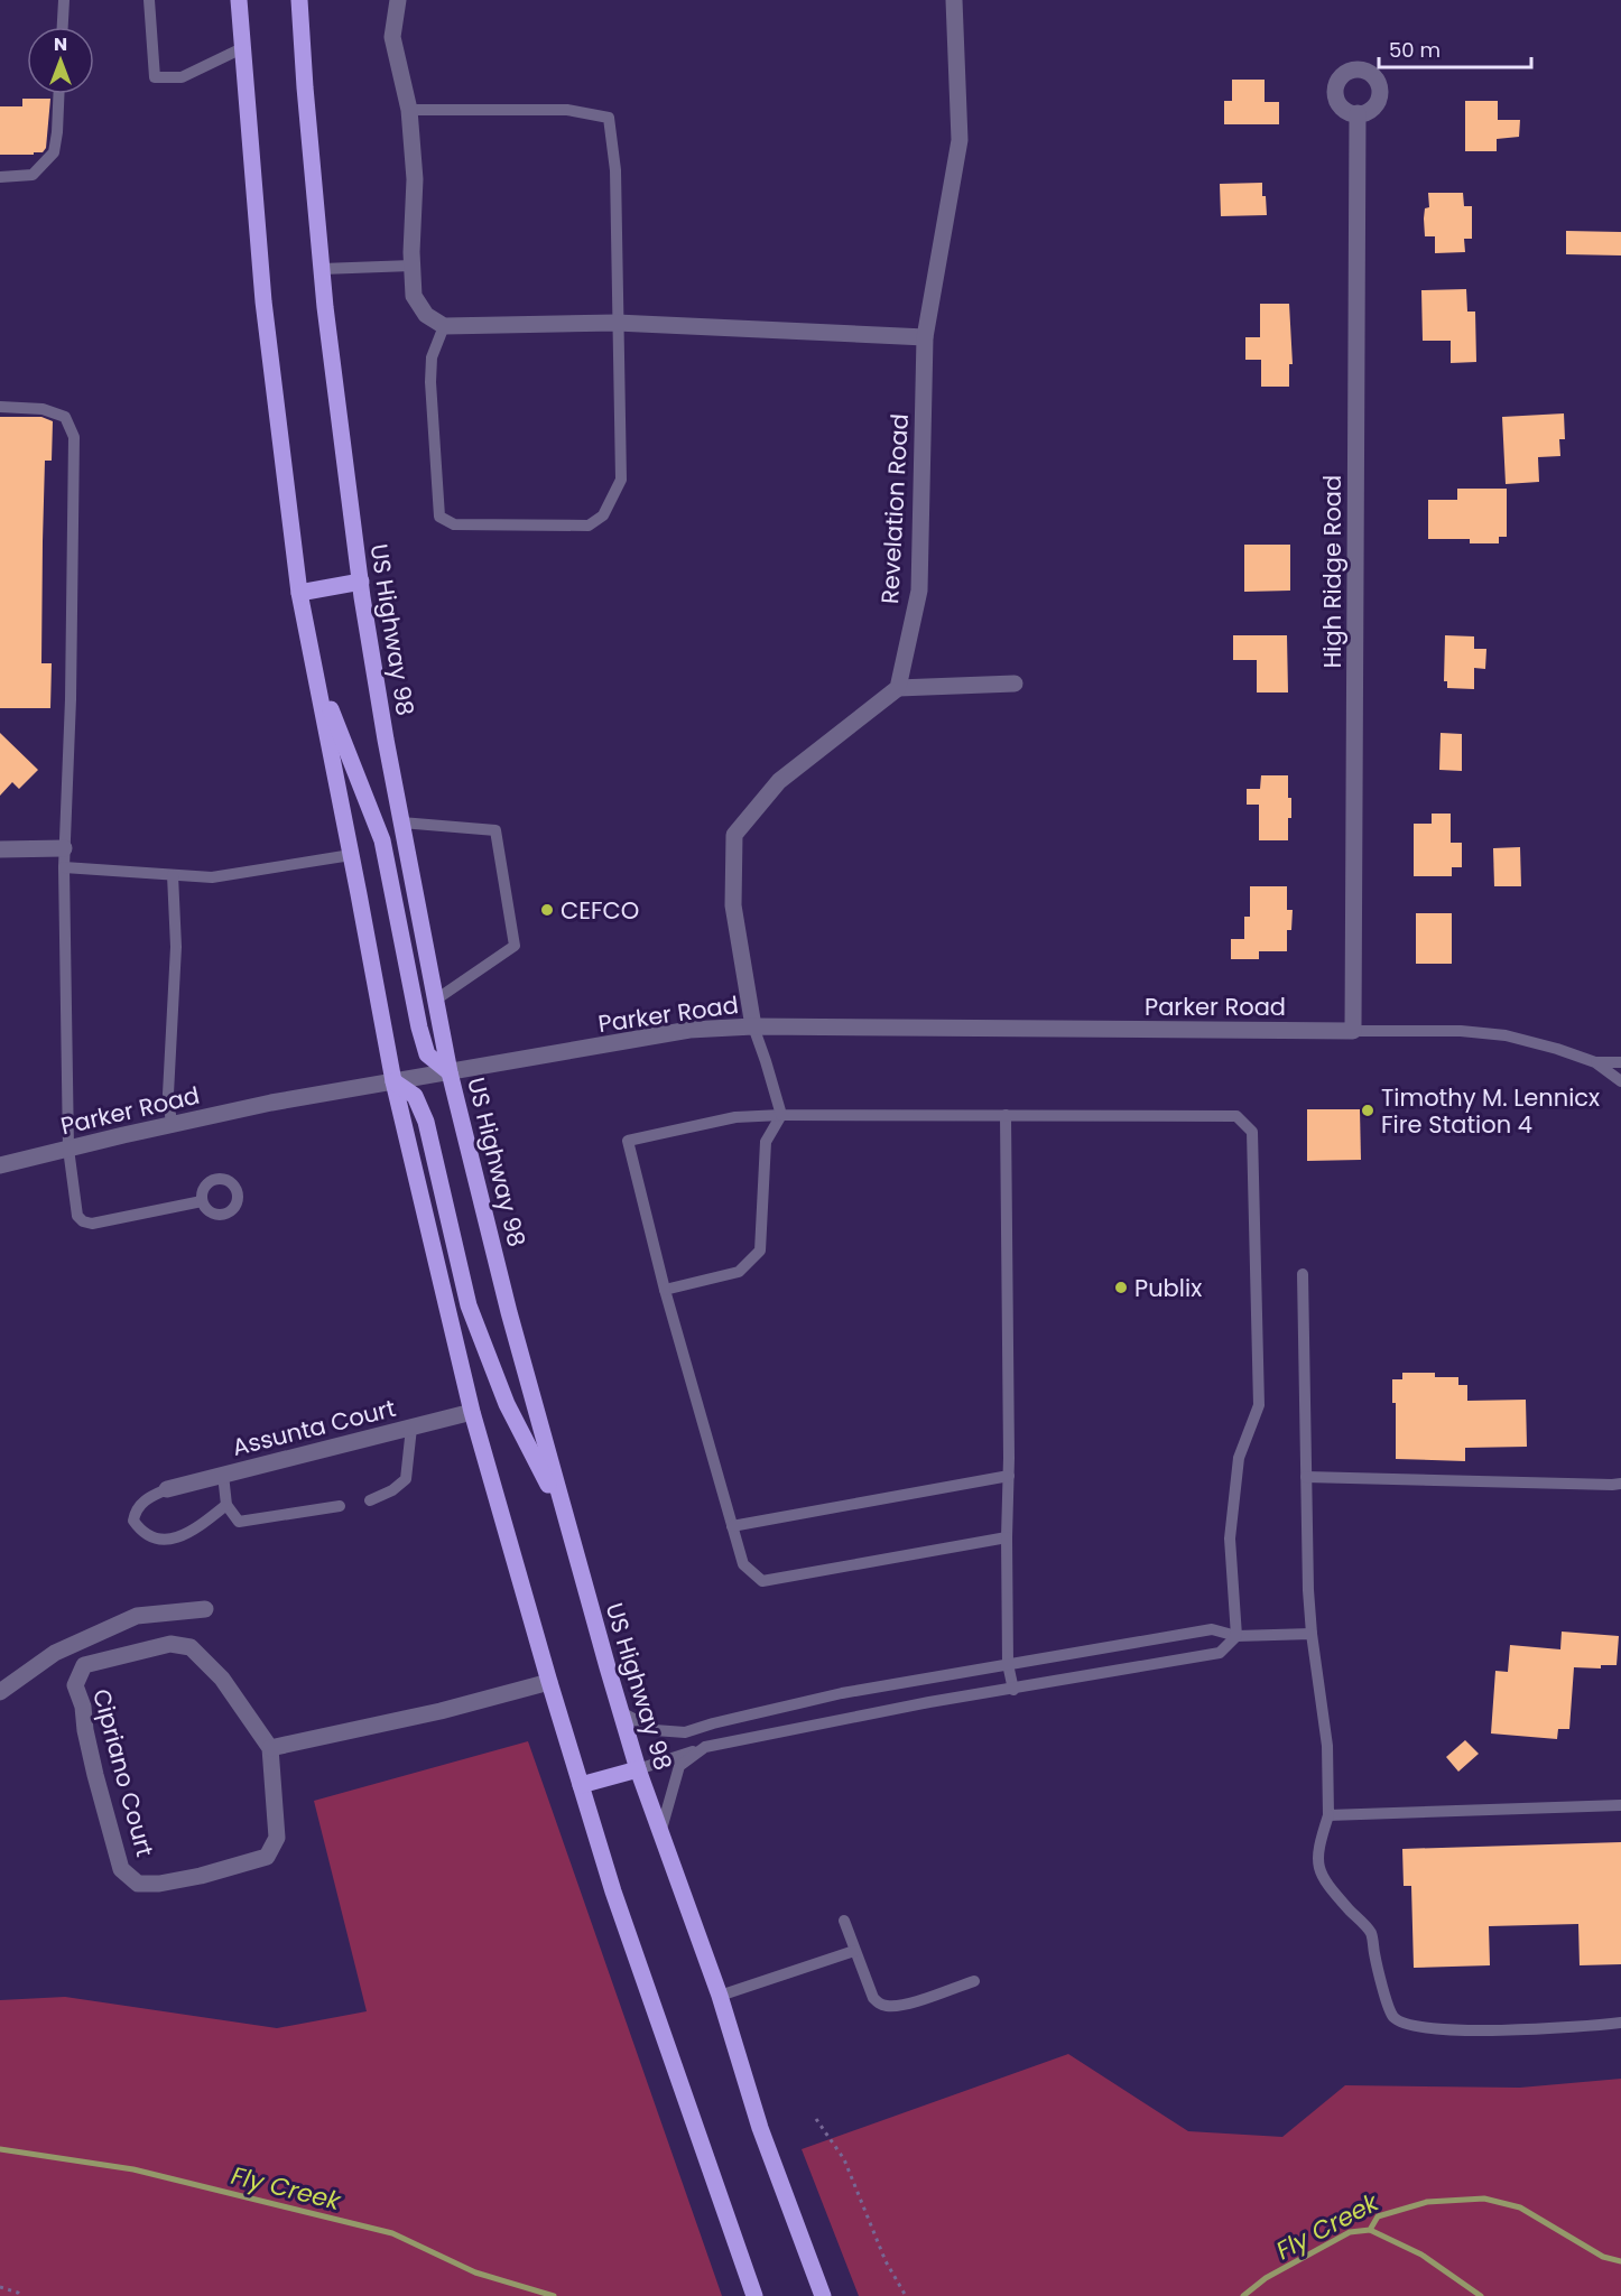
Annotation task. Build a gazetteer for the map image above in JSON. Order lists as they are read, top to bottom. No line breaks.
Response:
{"streets":{"main road":["US Highway 98"],"street":["Revelation Road","High Ridge Road","Parker Road","Assunta Court","Cipriano Court"]},"crossings":[["High Ridge Road","Parker Road"],["US Highway 98","Parker Road"]],"water":["Fly Creek"],"places":["CEFCO","Timothy M. Lennicx Fire Station 4","Publix"],"scale_bar":"50 m","north":"top"}
